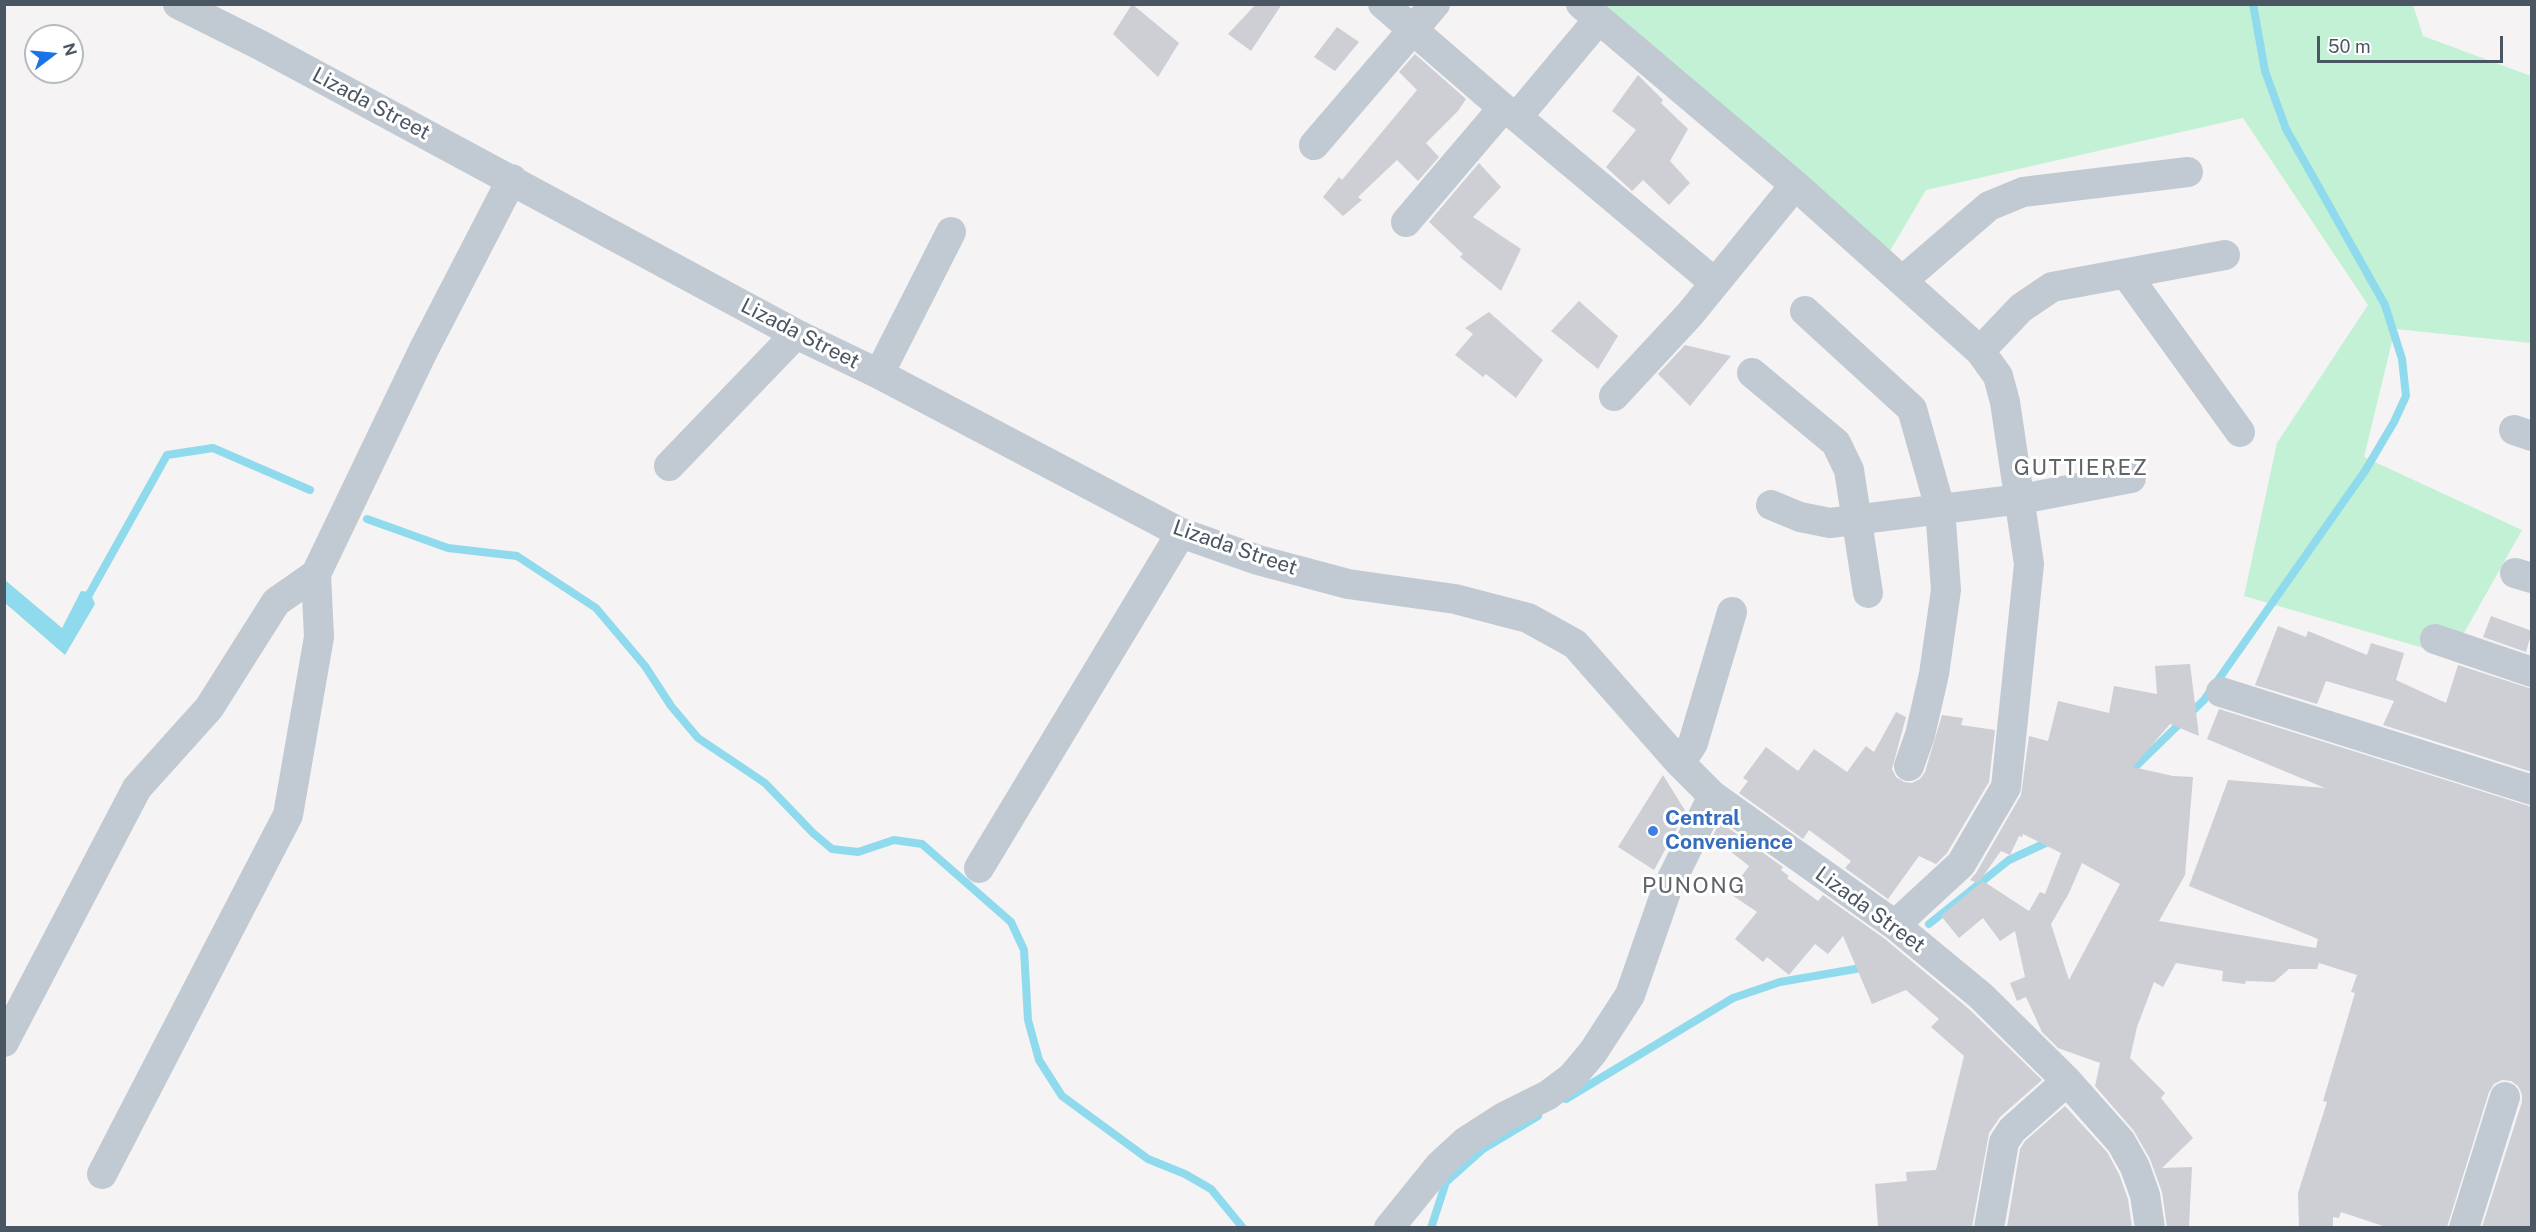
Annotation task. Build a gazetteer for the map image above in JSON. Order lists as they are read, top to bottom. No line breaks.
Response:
{"streets":{"street":["Lizada Street"]},"districts":["GUTTIEREZ","PUNONG"],"places":["Central Convenience"],"scale_bar":"50 m","north":"right"}
